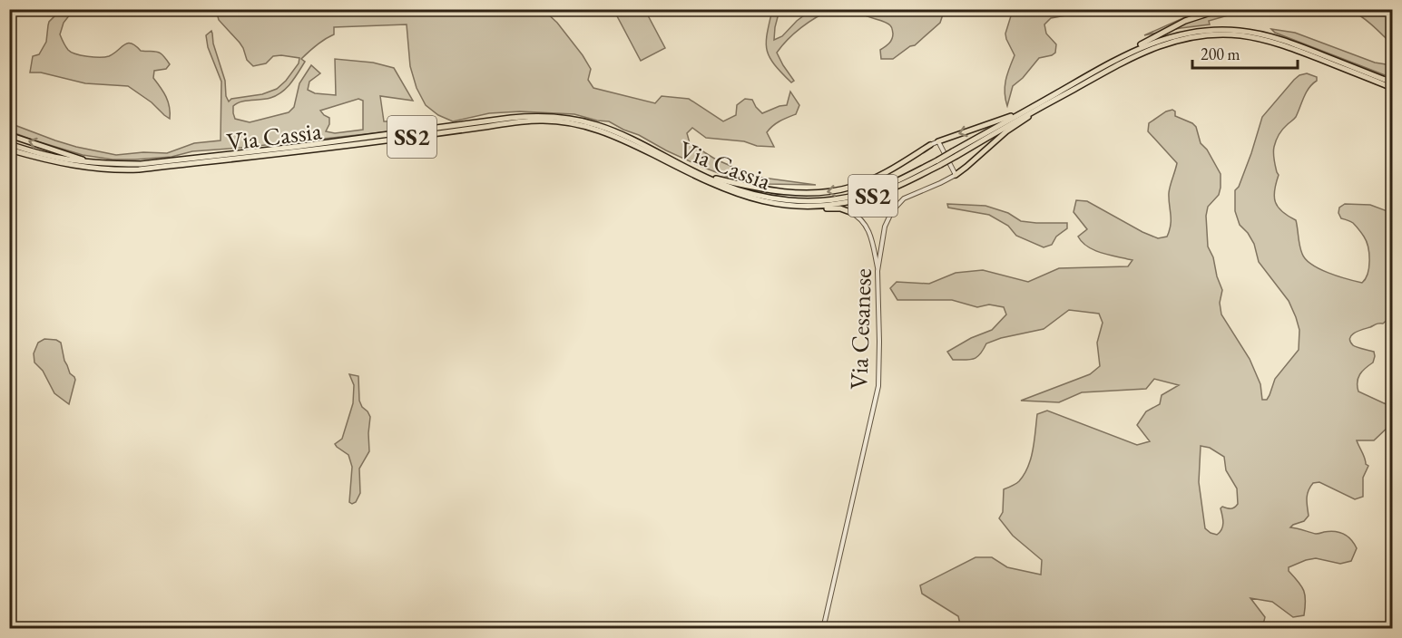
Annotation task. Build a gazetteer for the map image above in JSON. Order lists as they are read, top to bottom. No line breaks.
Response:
{"streets":{"highway":["Via Cassia","SS2"],"street":["Via Cesanese"]},"scale_bar":"200 m"}
